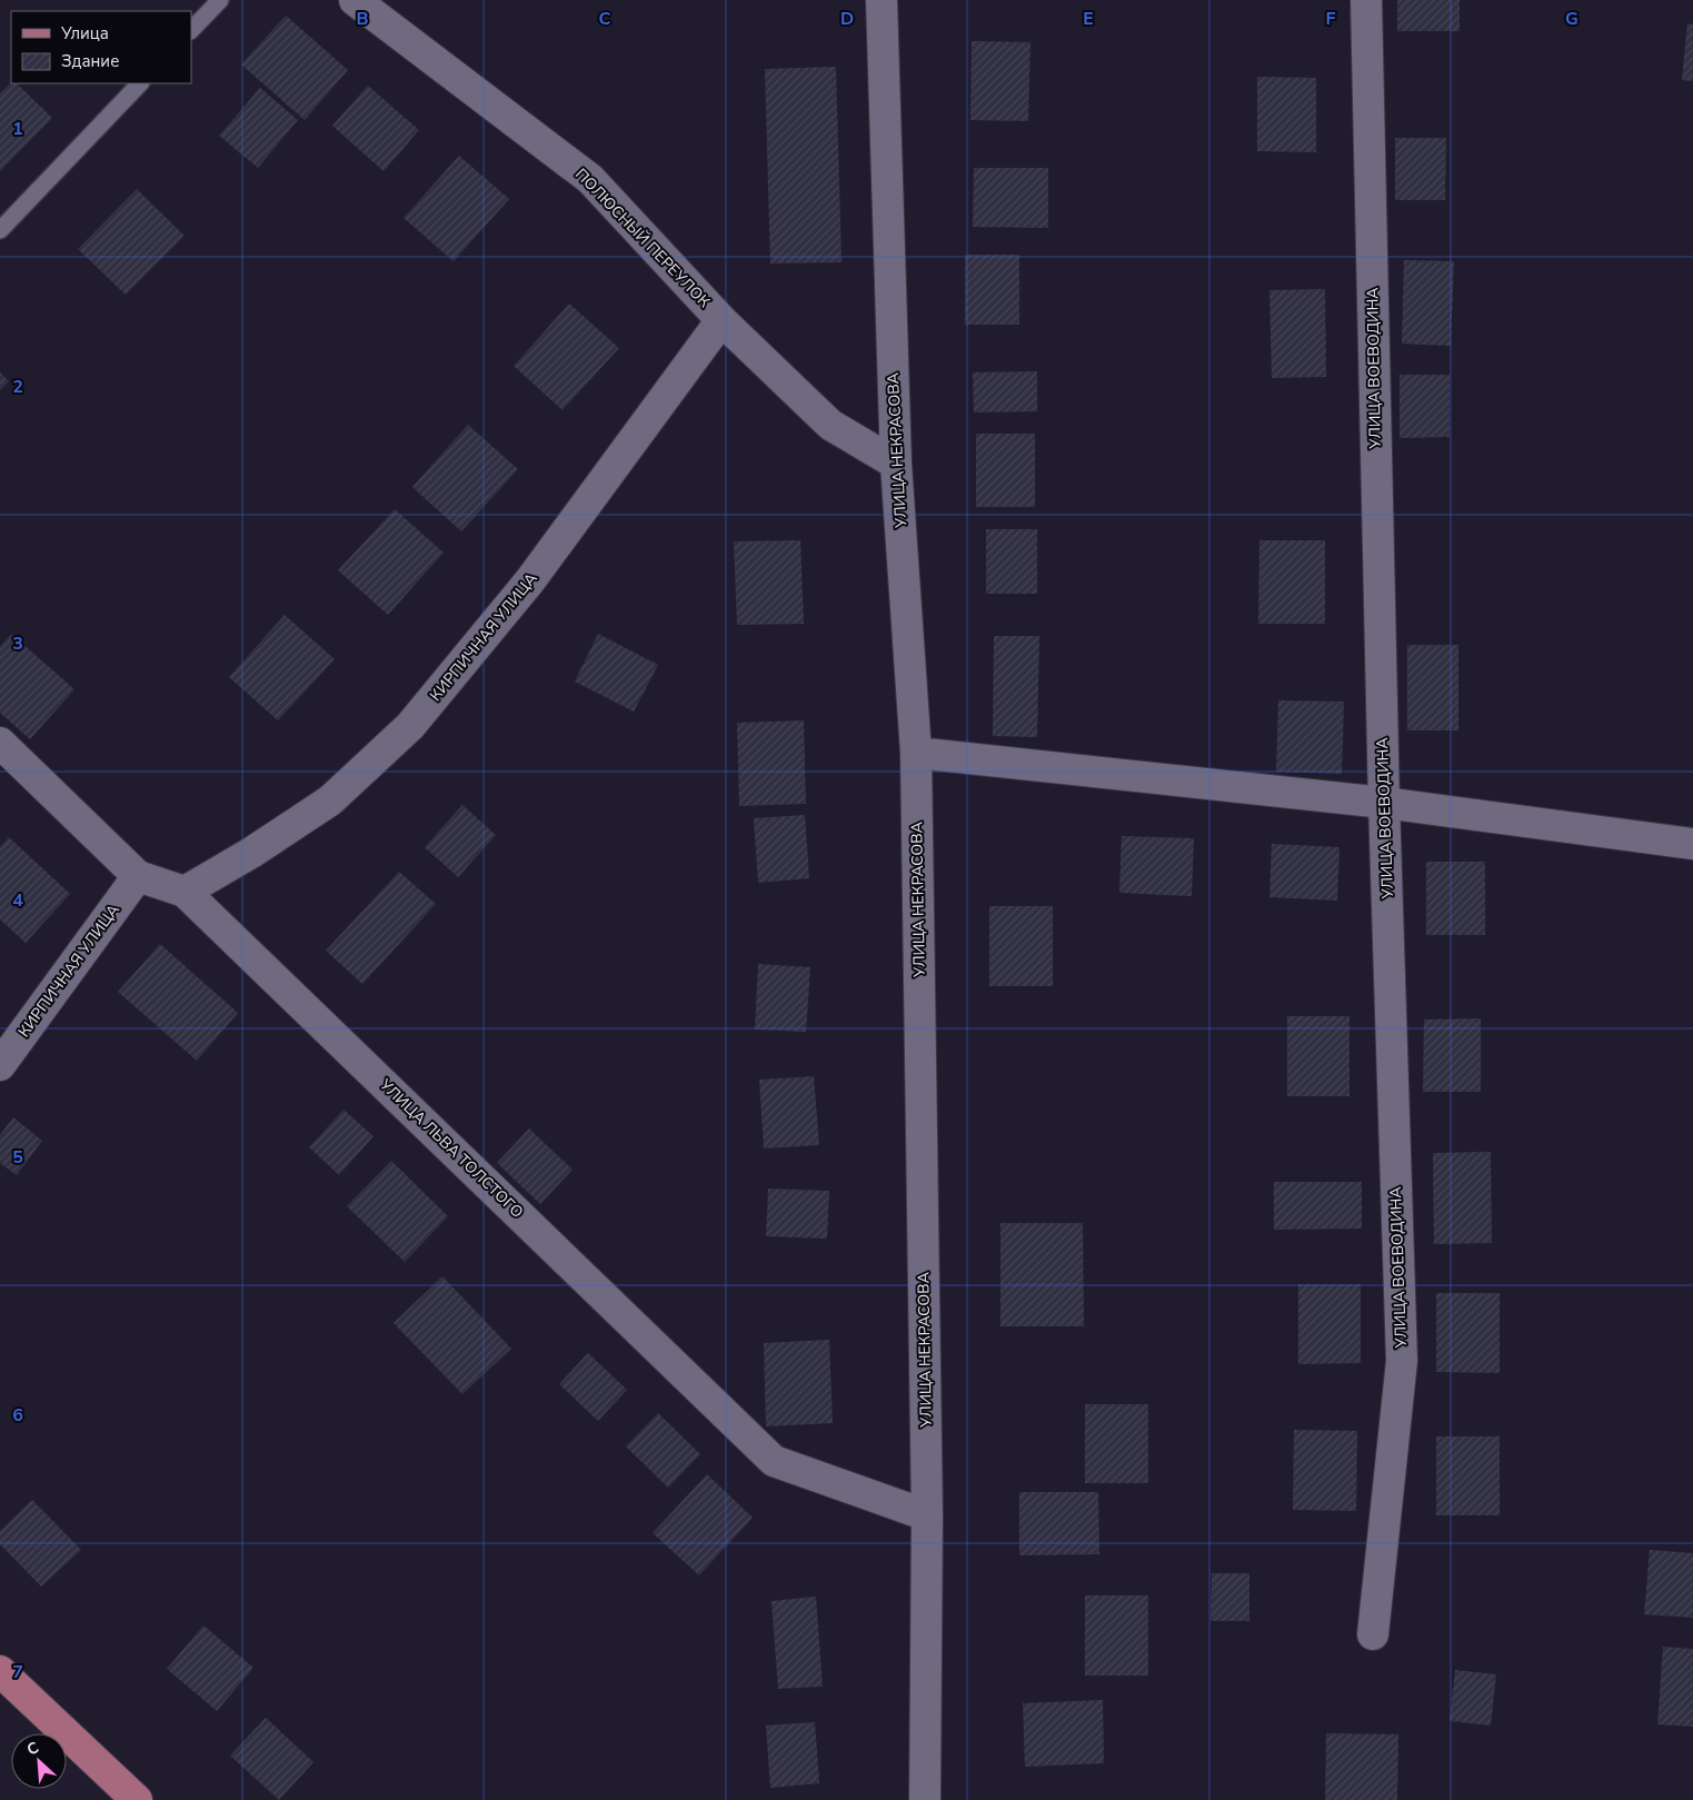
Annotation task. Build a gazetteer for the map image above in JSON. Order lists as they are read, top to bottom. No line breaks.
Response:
{"streets":{"street":["ПОЛЮСНЫЙ ПЕРЕУЛОК","УЛИЦА ВОЕВОДИНА","УЛИЦА НЕКРАСОВА","КИРПИЧНАЯ УЛИЦА","УЛИЦА ЛЬВА ТОЛСТОГО"]},"crossings":[["ПОЛЮСНЫЙ ПЕРЕУЛОК","УЛИЦА НЕКРАСОВА"],["ПОЛЮСНЫЙ ПЕРЕУЛОК","КИРПИЧНАЯ УЛИЦА"],["УЛИЦА НЕКРАСОВА","УЛИЦА ЛЬВА ТОЛСТОГО"],["КИРПИЧНАЯ УЛИЦА","УЛИЦА ЛЬВА ТОЛСТОГО"]],"legend":["Улица","Здание"],"north":"top left","grid":{"columns":["B","C","D","E","F","G"],"rows":["1","2","3","4","5","6","7"]}}
